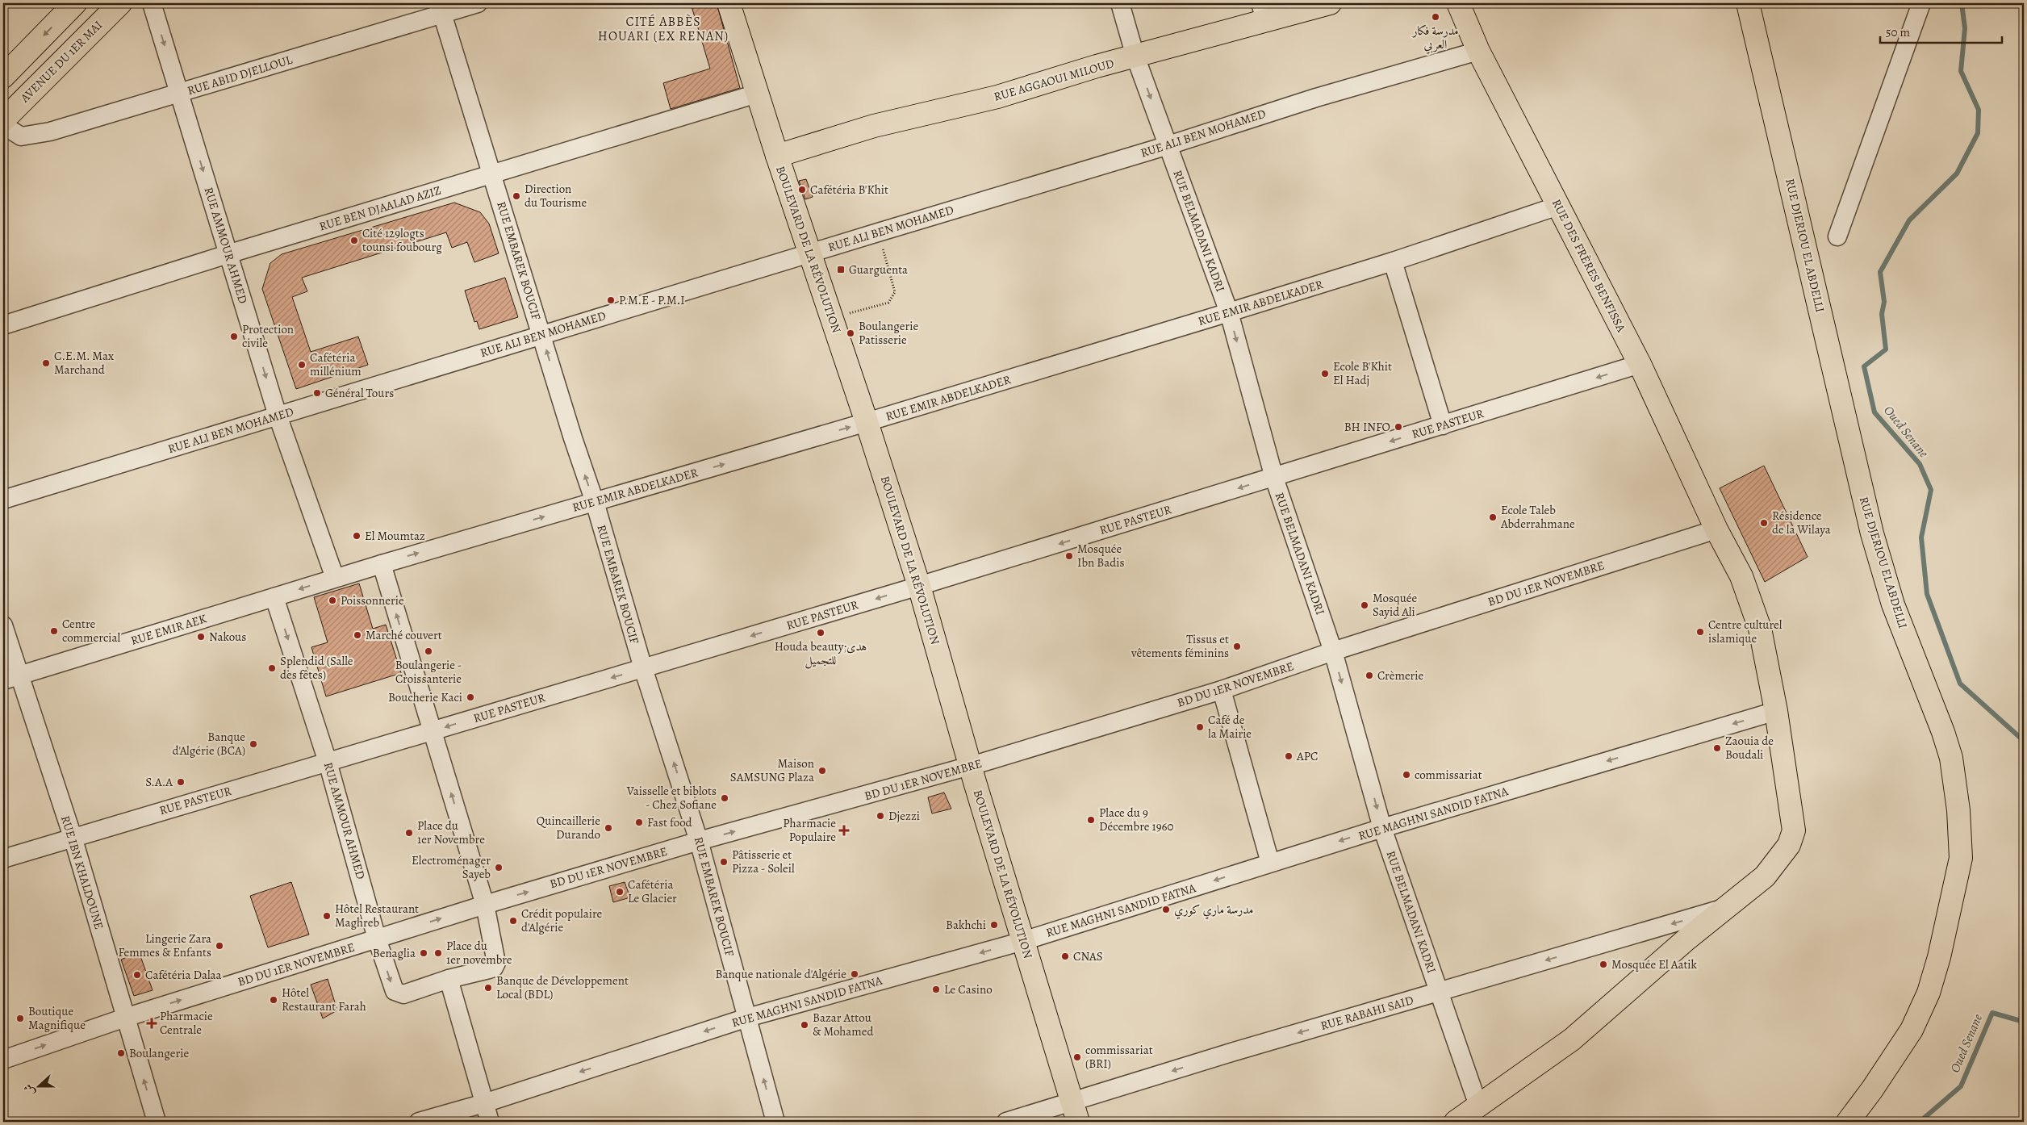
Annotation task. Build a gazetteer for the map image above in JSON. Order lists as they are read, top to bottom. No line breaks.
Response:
{"streets":{"main road":["AVENUE DU 1ER MAI","RUE AGGAOUI MILOUD","RUE DJERIOU EL ABDELLI","BOULEVARD DE LA RÉVOLUTION","RUE DES FRÈRES BENFISSA"],"street":["RUE ABID DJELLOUL","RUE ALI BEN MOHAMED","RUE BEN DJAALAD AZIZ","RUE BELMADANI KADRI","RUE AMMOUR AHMED","RUE EMBAREK BOUCIF","RUE EMIR ABDELKADER","RUE PASTEUR","BD DU 1ER NOVEMBRE","RUE EMIR AEK","RUE MAGHNI SANDID FATNA","RUE IBN KHALDOUNE","RUE RABAHI SAID"]},"crossings":[["RUE ABID DJELLOUL","RUE AMMOUR AHMED"],["RUE ABID DJELLOUL","RUE EMBAREK BOUCIF"],["RUE AGGAOUI MILOUD","RUE BELMADANI KADRI"],["RUE AGGAOUI MILOUD","BOULEVARD DE LA RÉVOLUTION"],["RUE ALI BEN MOHAMED","RUE BELMADANI KADRI"],["RUE ALI BEN MOHAMED","RUE AMMOUR AHMED"],["RUE ALI BEN MOHAMED","BOULEVARD DE LA RÉVOLUTION"],["RUE ALI BEN MOHAMED","RUE EMBAREK BOUCIF"],["RUE ALI BEN MOHAMED","RUE DES FRÈRES BENFISSA"],["RUE BEN DJAALAD AZIZ","RUE AMMOUR AHMED"],["RUE BEN DJAALAD AZIZ","BOULEVARD DE LA RÉVOLUTION"],["RUE BEN DJAALAD AZIZ","RUE EMBAREK BOUCIF"],["RUE BELMADANI KADRI","RUE DES FRÈRES BENFISSA"],["RUE BELMADANI KADRI","RUE EMIR ABDELKADER"],["RUE BELMADANI KADRI","RUE PASTEUR"],["RUE BELMADANI KADRI","BD DU 1ER NOVEMBRE"],["RUE BELMADANI KADRI","RUE MAGHNI SANDID FATNA"],["RUE BELMADANI KADRI","RUE RABAHI SAID"],["RUE AMMOUR AHMED","RUE EMIR ABDELKADER"],["RUE AMMOUR AHMED","RUE PASTEUR"],["RUE AMMOUR AHMED","BD DU 1ER NOVEMBRE"],["RUE AMMOUR AHMED","RUE EMIR AEK"],["BOULEVARD DE LA RÉVOLUTION","RUE EMIR ABDELKADER"],["BOULEVARD DE LA RÉVOLUTION","RUE PASTEUR"],["BOULEVARD DE LA RÉVOLUTION","BD DU 1ER NOVEMBRE"],["BOULEVARD DE LA RÉVOLUTION","RUE MAGHNI SANDID FATNA"],["BOULEVARD DE LA RÉVOLUTION","RUE RABAHI SAID"],["RUE EMBAREK BOUCIF","RUE EMIR ABDELKADER"],["RUE EMBAREK BOUCIF","RUE PASTEUR"],["RUE EMBAREK BOUCIF","BD DU 1ER NOVEMBRE"],["RUE EMBAREK BOUCIF","RUE MAGHNI SANDID FATNA"],["RUE DES FRÈRES BENFISSA","RUE EMIR ABDELKADER"],["RUE DES FRÈRES BENFISSA","RUE PASTEUR"],["RUE DES FRÈRES BENFISSA","BD DU 1ER NOVEMBRE"],["RUE DES FRÈRES BENFISSA","RUE MAGHNI SANDID FATNA"],["RUE DES FRÈRES BENFISSA","RUE RABAHI SAID"],["RUE EMIR ABDELKADER","RUE EMIR AEK"],["RUE PASTEUR","RUE IBN KHALDOUNE"],["BD DU 1ER NOVEMBRE","RUE IBN KHALDOUNE"],["RUE EMIR AEK","RUE IBN KHALDOUNE"]],"one_way":["RUE EMBAREK BOUCIF","RUE EMIR ABDELKADER","RUE PASTEUR","BD DU 1ER NOVEMBRE","RUE MAGHNI SANDID FATNA","RUE RABAHI SAID"],"districts":["CITÉ ABBÈS HOUARI (EX RENAN)"],"water":["Oued Senane"],"places":{"other":["مدرسة فكار العربي","Cafétéria B'Khit","Direction du Tourisme","Cité 129logts tounsi foubourg","P.M.E - P.M.I","Boulangerie Patisserie","Protection civile","C.E.M. Max Marchand","Cafétéria millénium","Ecole B'Khit El Hadj","Général Tours","BH INFO","Ecole Taleb Abderrahmane","Résidence de la Wilaya","El Moumtaz","Mosquée Ibn Badis","Poissonnerie","Mosquée Sayid Ali","Centre commercial","Centre culturel islamique","Houda beauty;هدى للتجميل","Marché couvert","Nakous","Tissus et vêtements féminins","Boulangerie - Croissanterie","Splendid (Salle des fêtes)","Crèmerie","Boucherie Kaci","Café de la Mairie","Banque d'Algérie (BCA)","Zaouia de Boudali","APC","Maison SAMSUNG Plaza","commissariat","S.A.A","Vaisselle et biblots - Chez Sofiane","Djezzi","Place du 9 Décembre 1960","Fast food","Quincaillerie Durando","Place du 1er Novembre","Pâtisserie et Pizza - Soleil","Electroménager Sayeb","Cafétéria Le Glacier","مدرسة ماري كوري","Hôtel Restaurant Maghreb","Crédit populaire d'Algérie","Bakhchi","Lingerie Zara Femmes & Enfants","Benaglia","Place du 1er novembre","CNAS","Mosquée El Aatik","Banque nationale d'Algérie","Cafétéria Dalaa","Banque de Développement Local (BDL)","Le Casino","Hôtel Restaurant Farah","Boutique Magnifique","Bazar Attou & Mohamed","Boulangerie","commissariat (BRI)"],"transit":["Guarguenta"],"health":["Pharmacie Populaire","Pharmacie Centrale"]},"scale_bar":"50 m","north":"left"}
